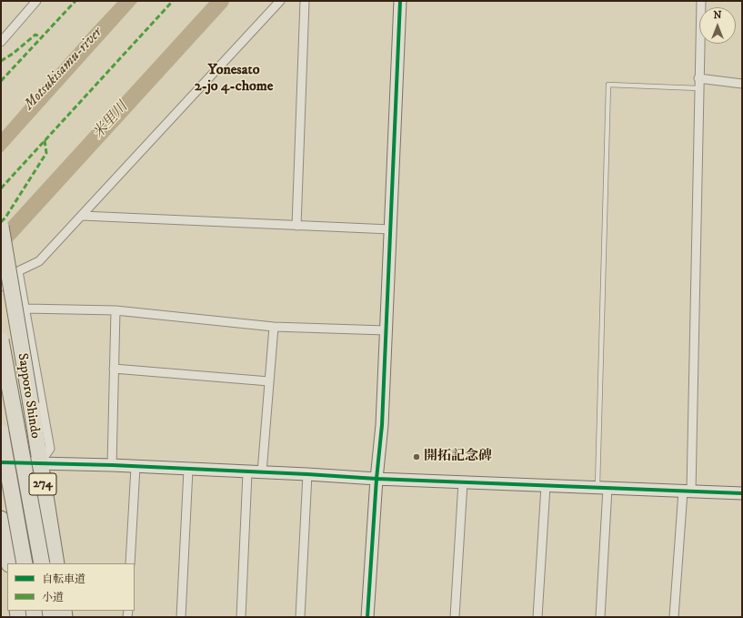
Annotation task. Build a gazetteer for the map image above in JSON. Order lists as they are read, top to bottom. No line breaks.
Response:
{"streets":{"highway":["Sapporo Shindo","274"]},"districts":["Yonesato 2-jo 4-chome"],"water":["Motsukisamu-river","米里川"],"places":["開拓記念碑"],"legend":["自転車道","小道"],"north":"top"}
